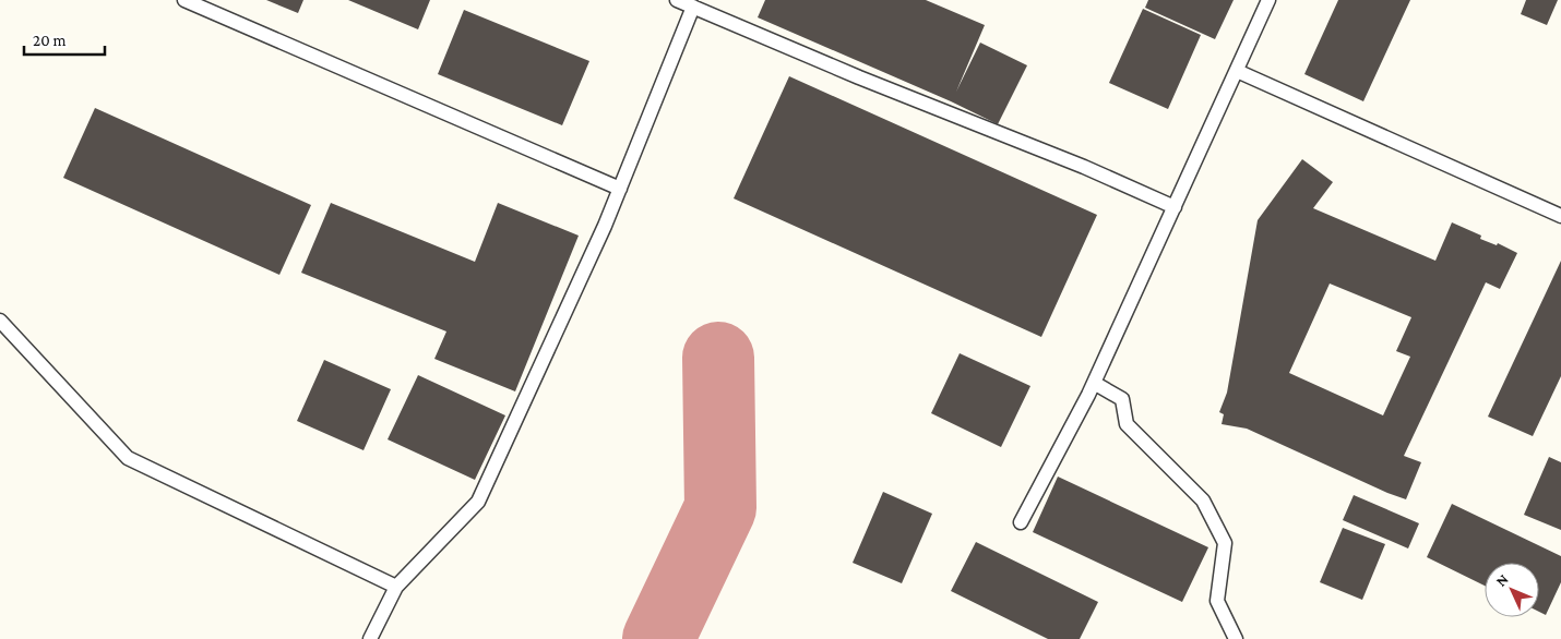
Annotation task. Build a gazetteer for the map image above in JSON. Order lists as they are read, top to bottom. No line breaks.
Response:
{"scale_bar":"20 m","north":"top left"}
